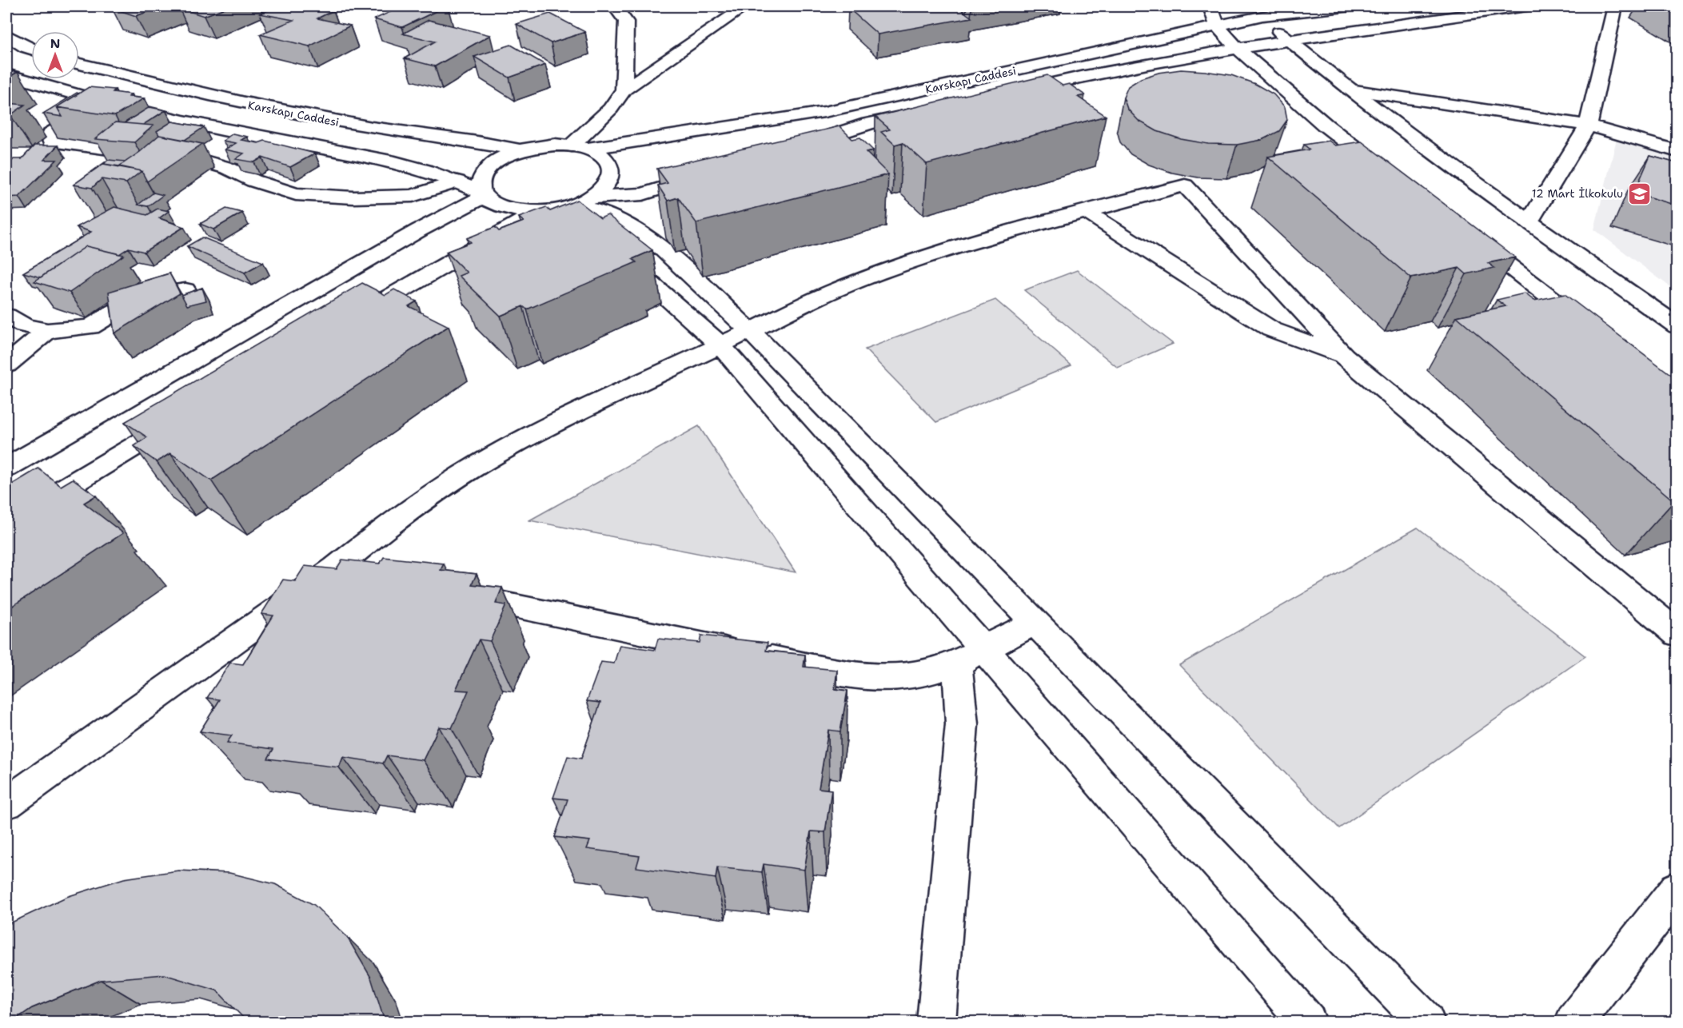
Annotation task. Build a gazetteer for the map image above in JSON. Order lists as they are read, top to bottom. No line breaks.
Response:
{"streets":{"main road":["Karskapı Caddesi"]},"places":{"school or university":["12 Mart İlkokulu"]},"north":"top"}
